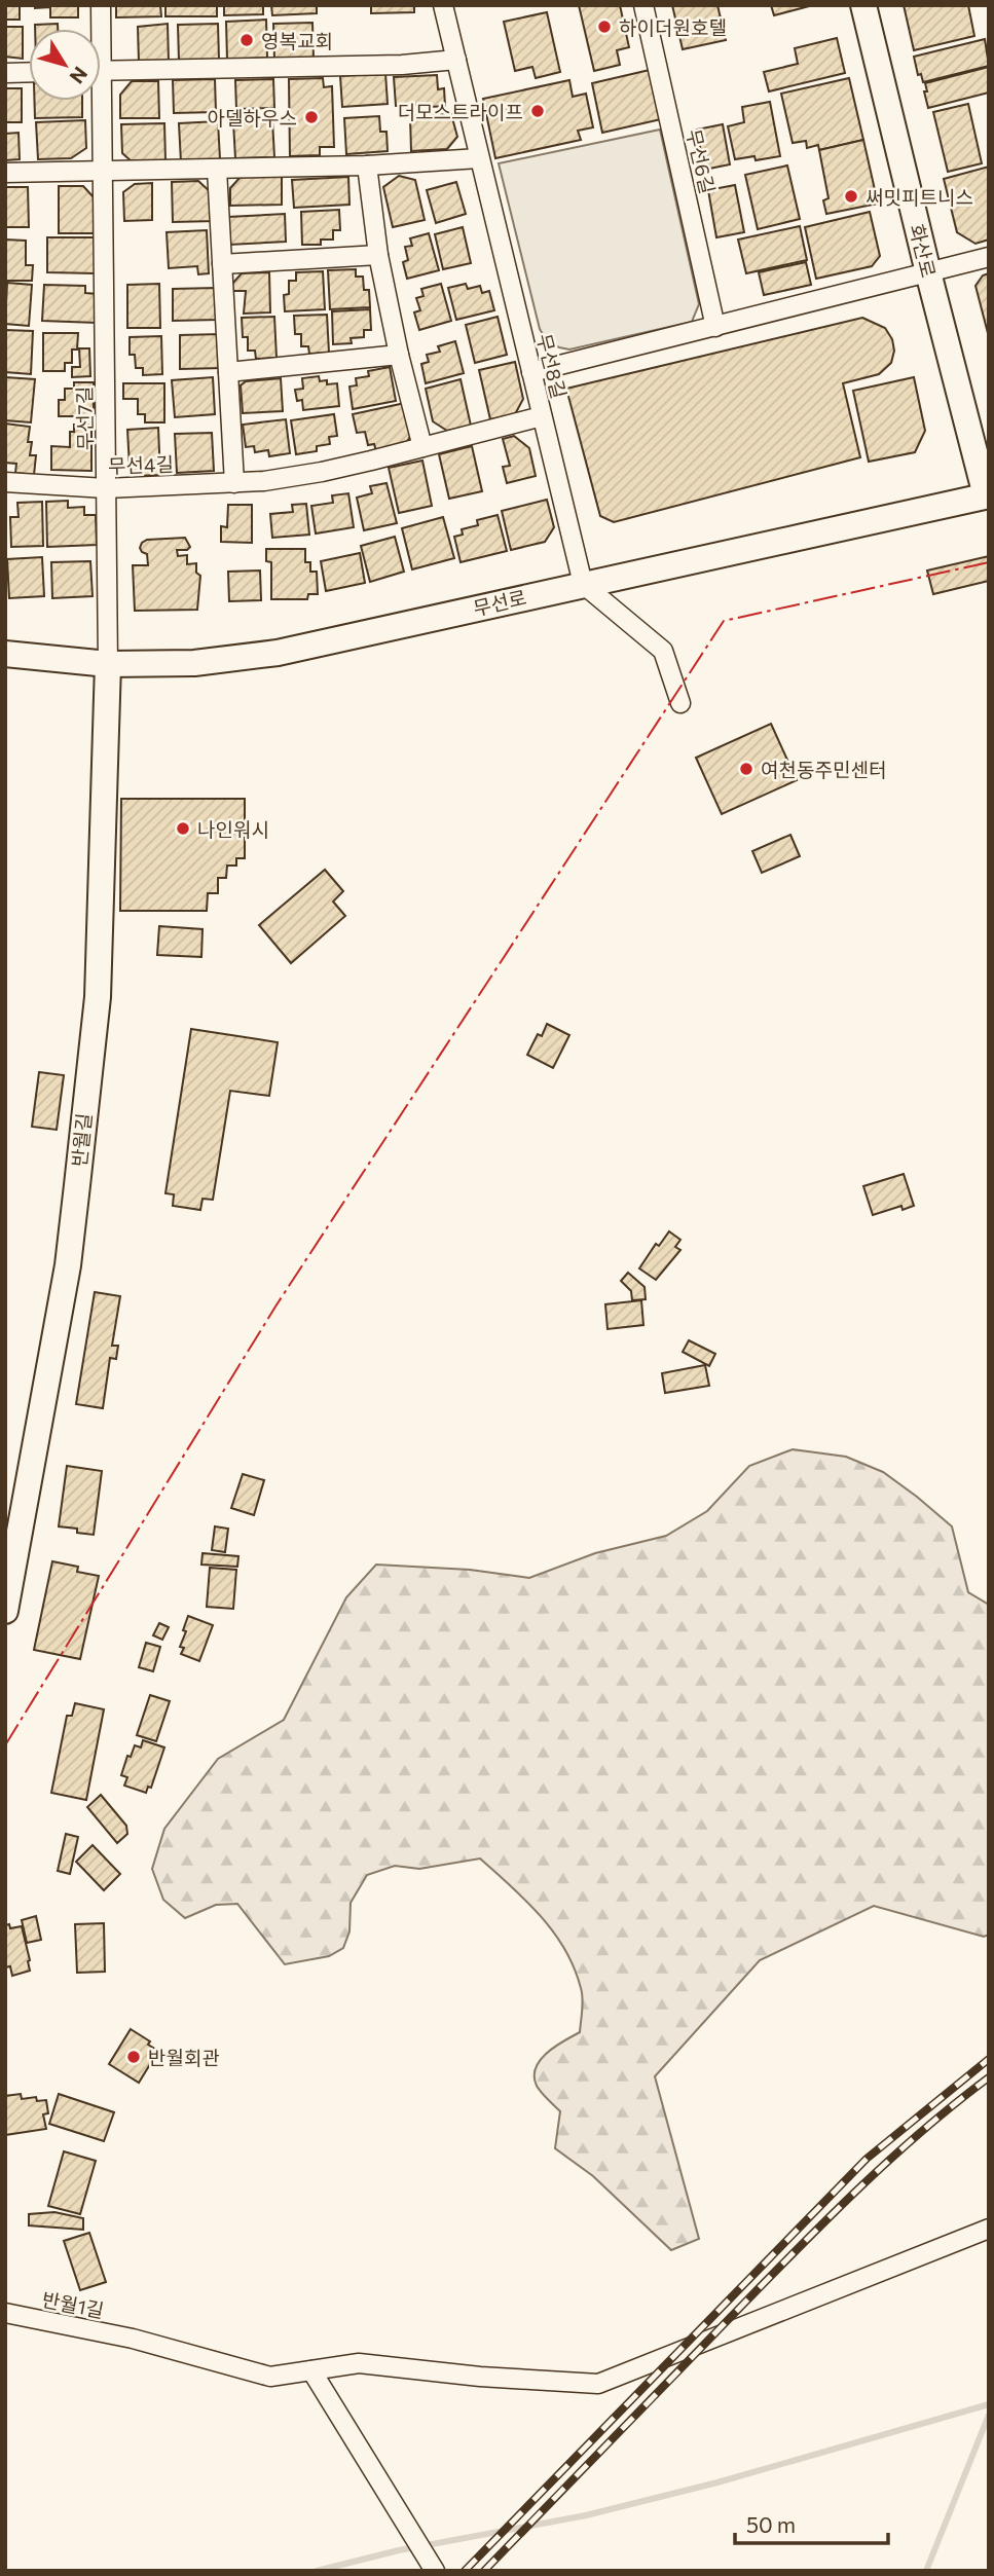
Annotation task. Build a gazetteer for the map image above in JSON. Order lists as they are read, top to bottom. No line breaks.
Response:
{"streets":{"street":["무선6길","화산로","무선8길","무선7길","무선4길","무선로","반월길","반월1길"]},"crossings":[["화산로","무선로"],["무선8길","무선4길"],["무선8길","무선로"],["무선7길","무선4길"],["무선7길","무선로"],["무선7길","반월길"],["무선로","반월길"]],"places":["하이더원호텔","영복교회","더모스트라이프","아델하우스","써밋피트니스","여천동주민센터","나인워시","반월회관"],"scale_bar":"50 m","north":"bottom right"}
